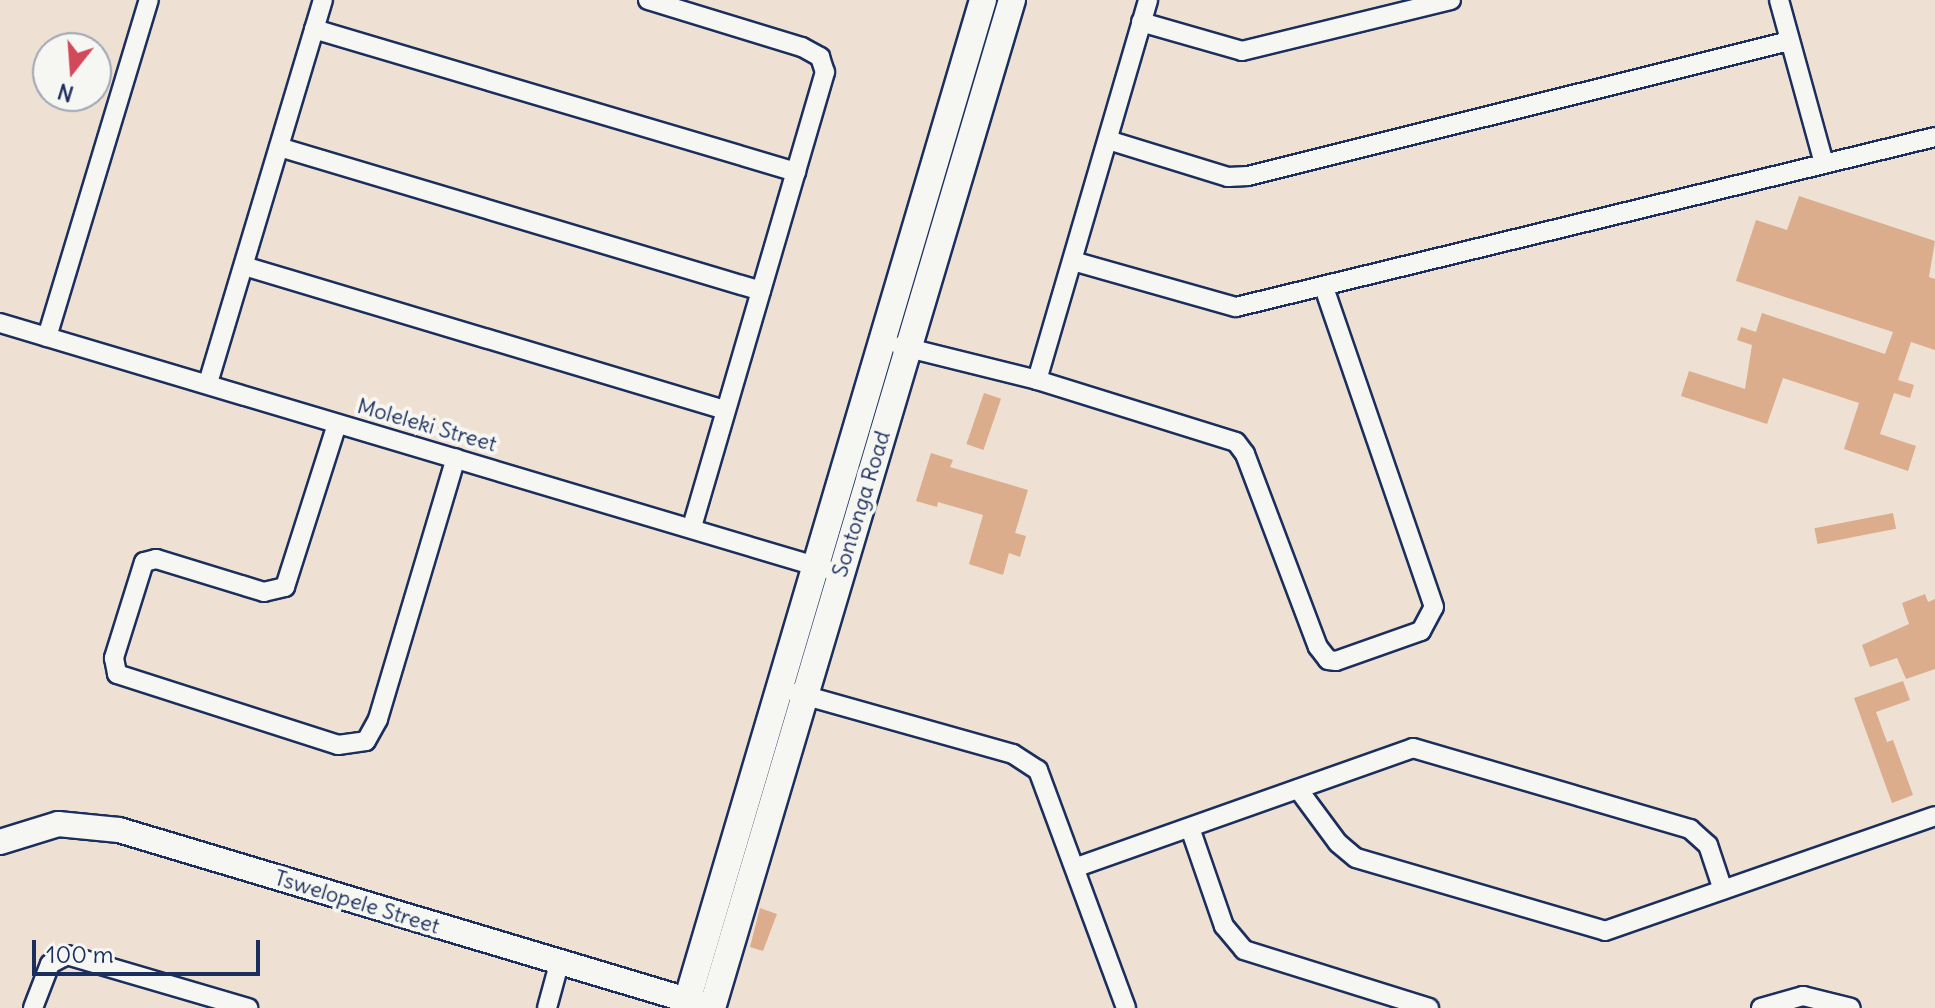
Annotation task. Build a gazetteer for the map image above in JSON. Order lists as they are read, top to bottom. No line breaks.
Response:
{"streets":{"main road":["Sontonga Road"],"street":["Moleleki Street","Tswelopele Street"]},"crossings":[["Moleleki Street","Sontonga Road"],["Sontonga Road","Tswelopele Street"]],"scale_bar":"100 m","north":"bottom"}
